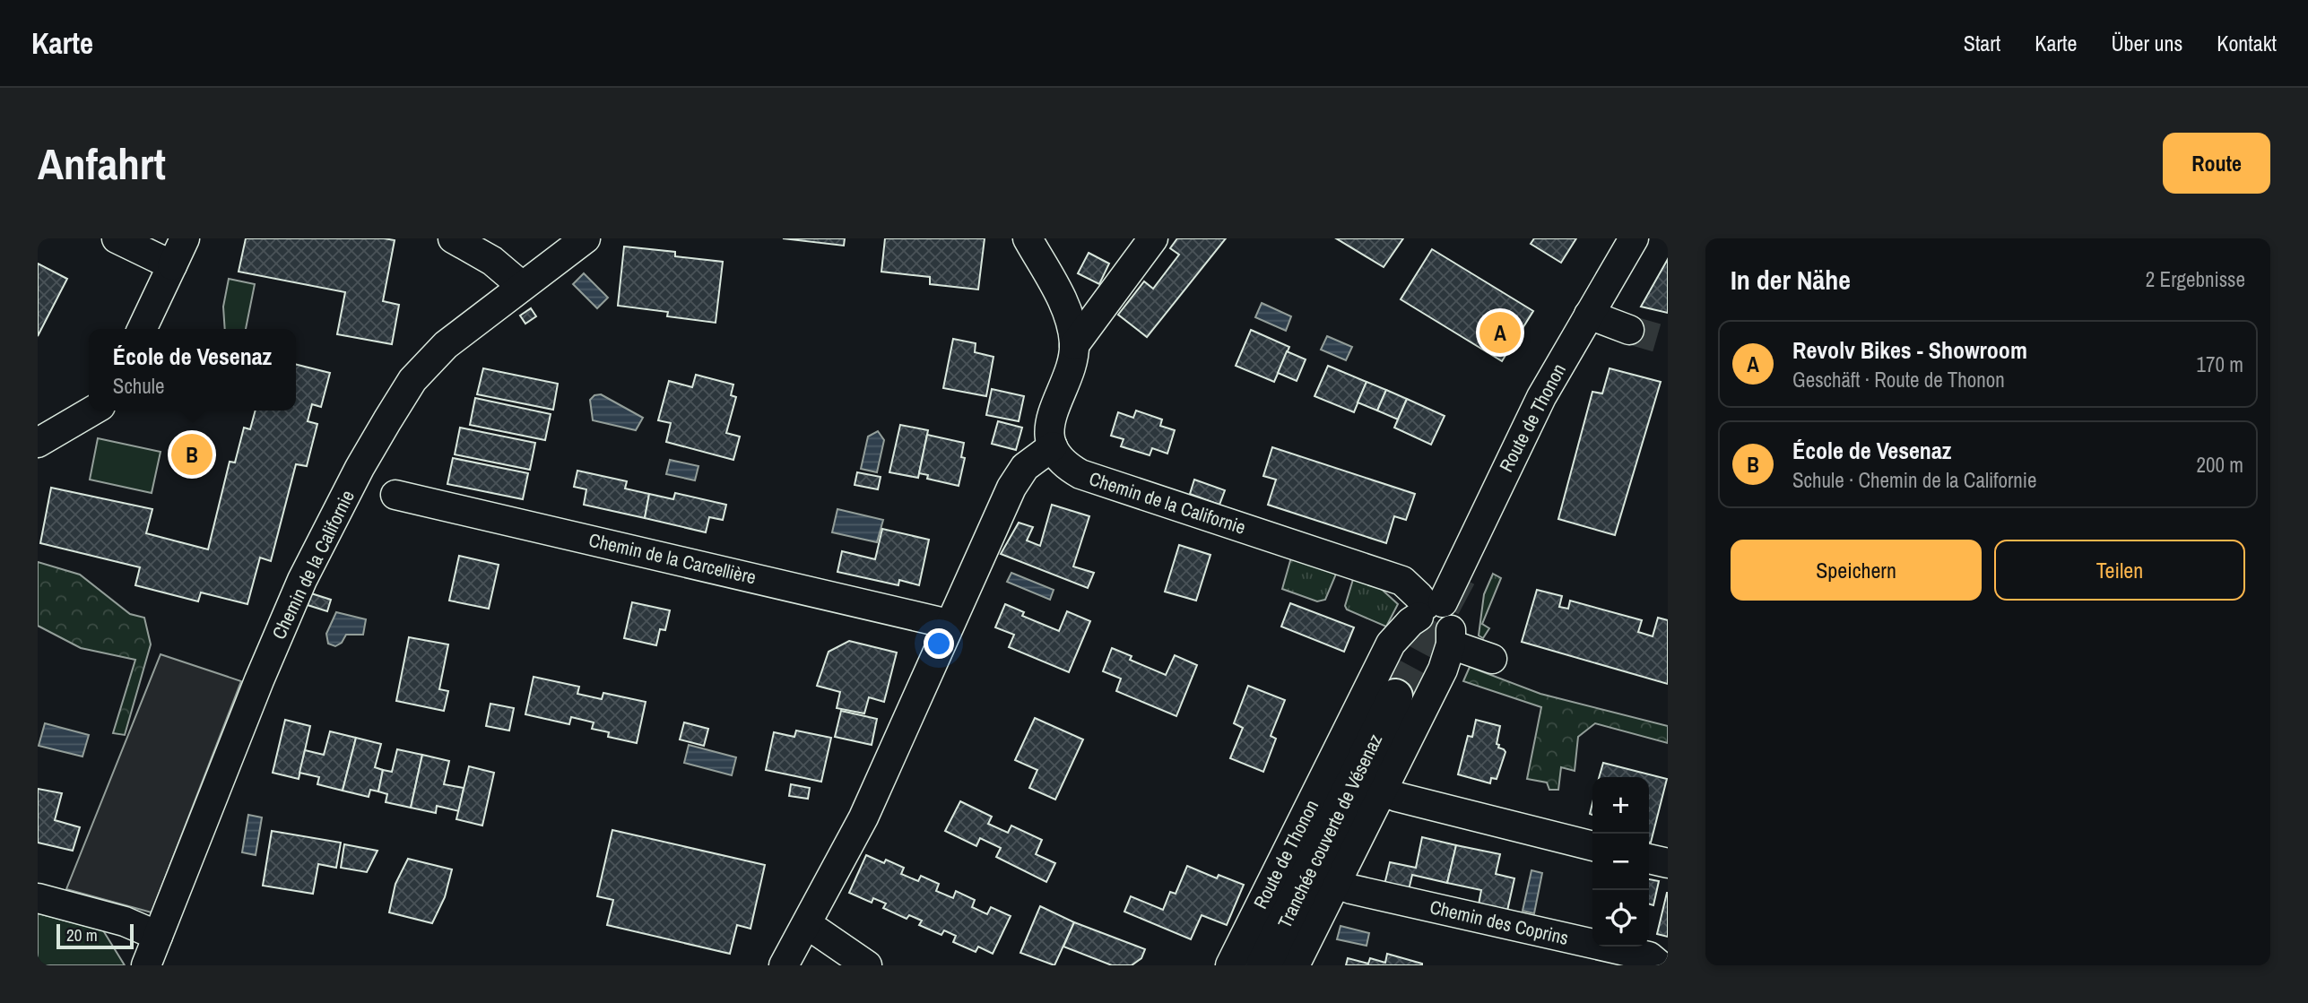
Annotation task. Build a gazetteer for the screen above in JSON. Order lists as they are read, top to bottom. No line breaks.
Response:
{"streets":{"main road":["Tranchée couverte de Vésenaz"],"street":["Route de Thonon","Chemin de la Californie","Chemin de la Carcellière","Chemin des Coprins"]},"crossings":[["Route de Thonon","Chemin de la Californie"]],"scale_bar":"20 m","page":{"header":"Karte","nav":["Start","Karte","Über uns","Kontakt"],"buttons":["Route",["Speichern","Teilen"]],"title":"Anfahrt","heading":["In der Nähe","2 Ergebnisse"],"pins":["A","B"],"list":[{"mark":"A","name":"Revolv Bikes - Showroom","note":"Geschäft · Route de Thonon","value":"170 m"},{"mark":"B","name":"École de Vesenaz","note":"Schule · Chemin de la Californie","value":"200 m"}],"popup":["École de Vesenaz","Schule"],"map_buttons":["+","−"],"scale":"20 m"}}
